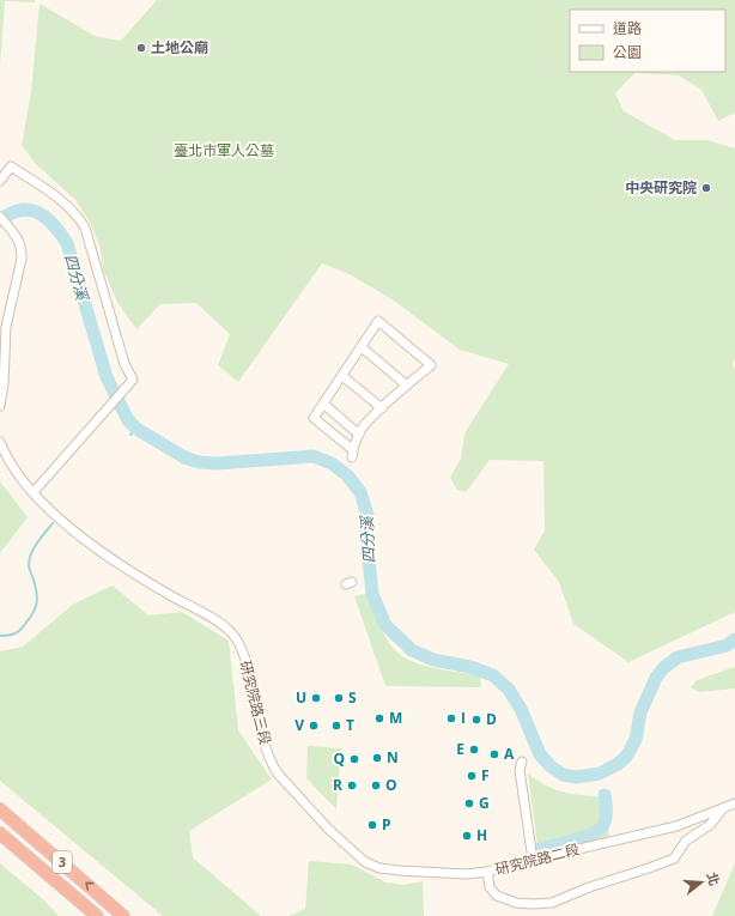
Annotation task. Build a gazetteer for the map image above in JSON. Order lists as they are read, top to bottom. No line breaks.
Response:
{"streets":{"highway":["3"],"street":["研究院路三段","研究院路二段"]},"crossings":[["研究院路三段","研究院路二段"]],"water":["四分溪"],"parks":["臺北市軍人公墓"],"places":["土地公廟","中央研究院","U","S","M","I","D","V","T","E","A","N","Q","F","R","O","G","P","H"],"legend":["道路","公園"],"north":"right"}
